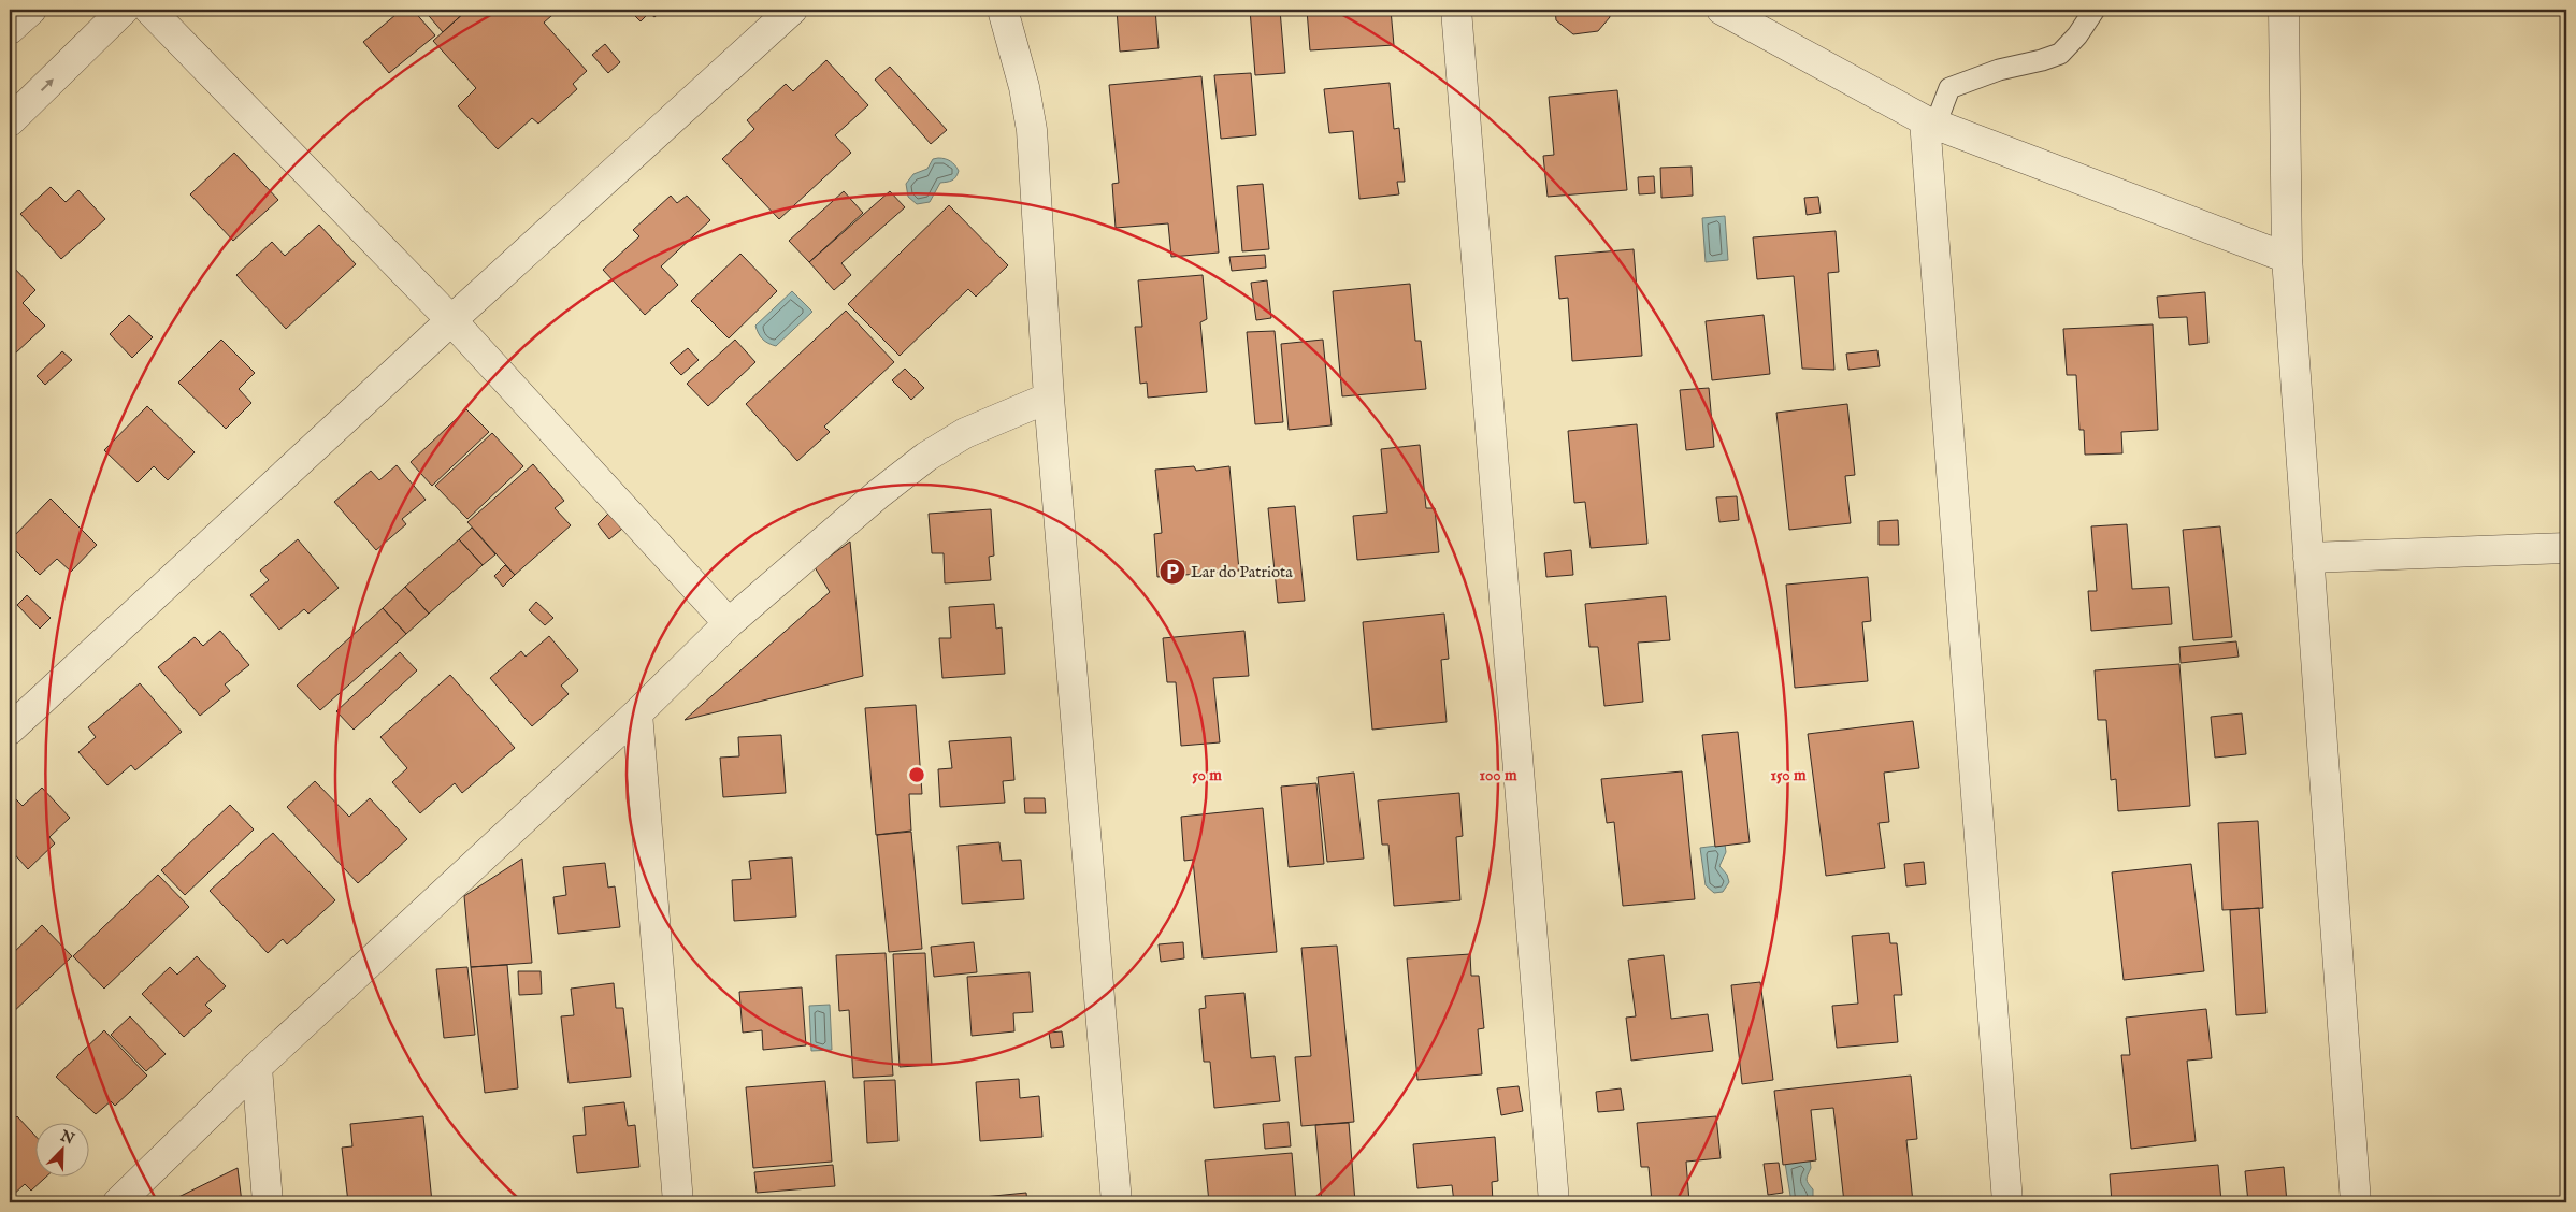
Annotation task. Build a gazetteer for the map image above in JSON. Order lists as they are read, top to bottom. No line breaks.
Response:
{"places":{"parking":["Lar do Patriota"]},"north":"top right","rings":["50 m","100 m","150 m"]}
